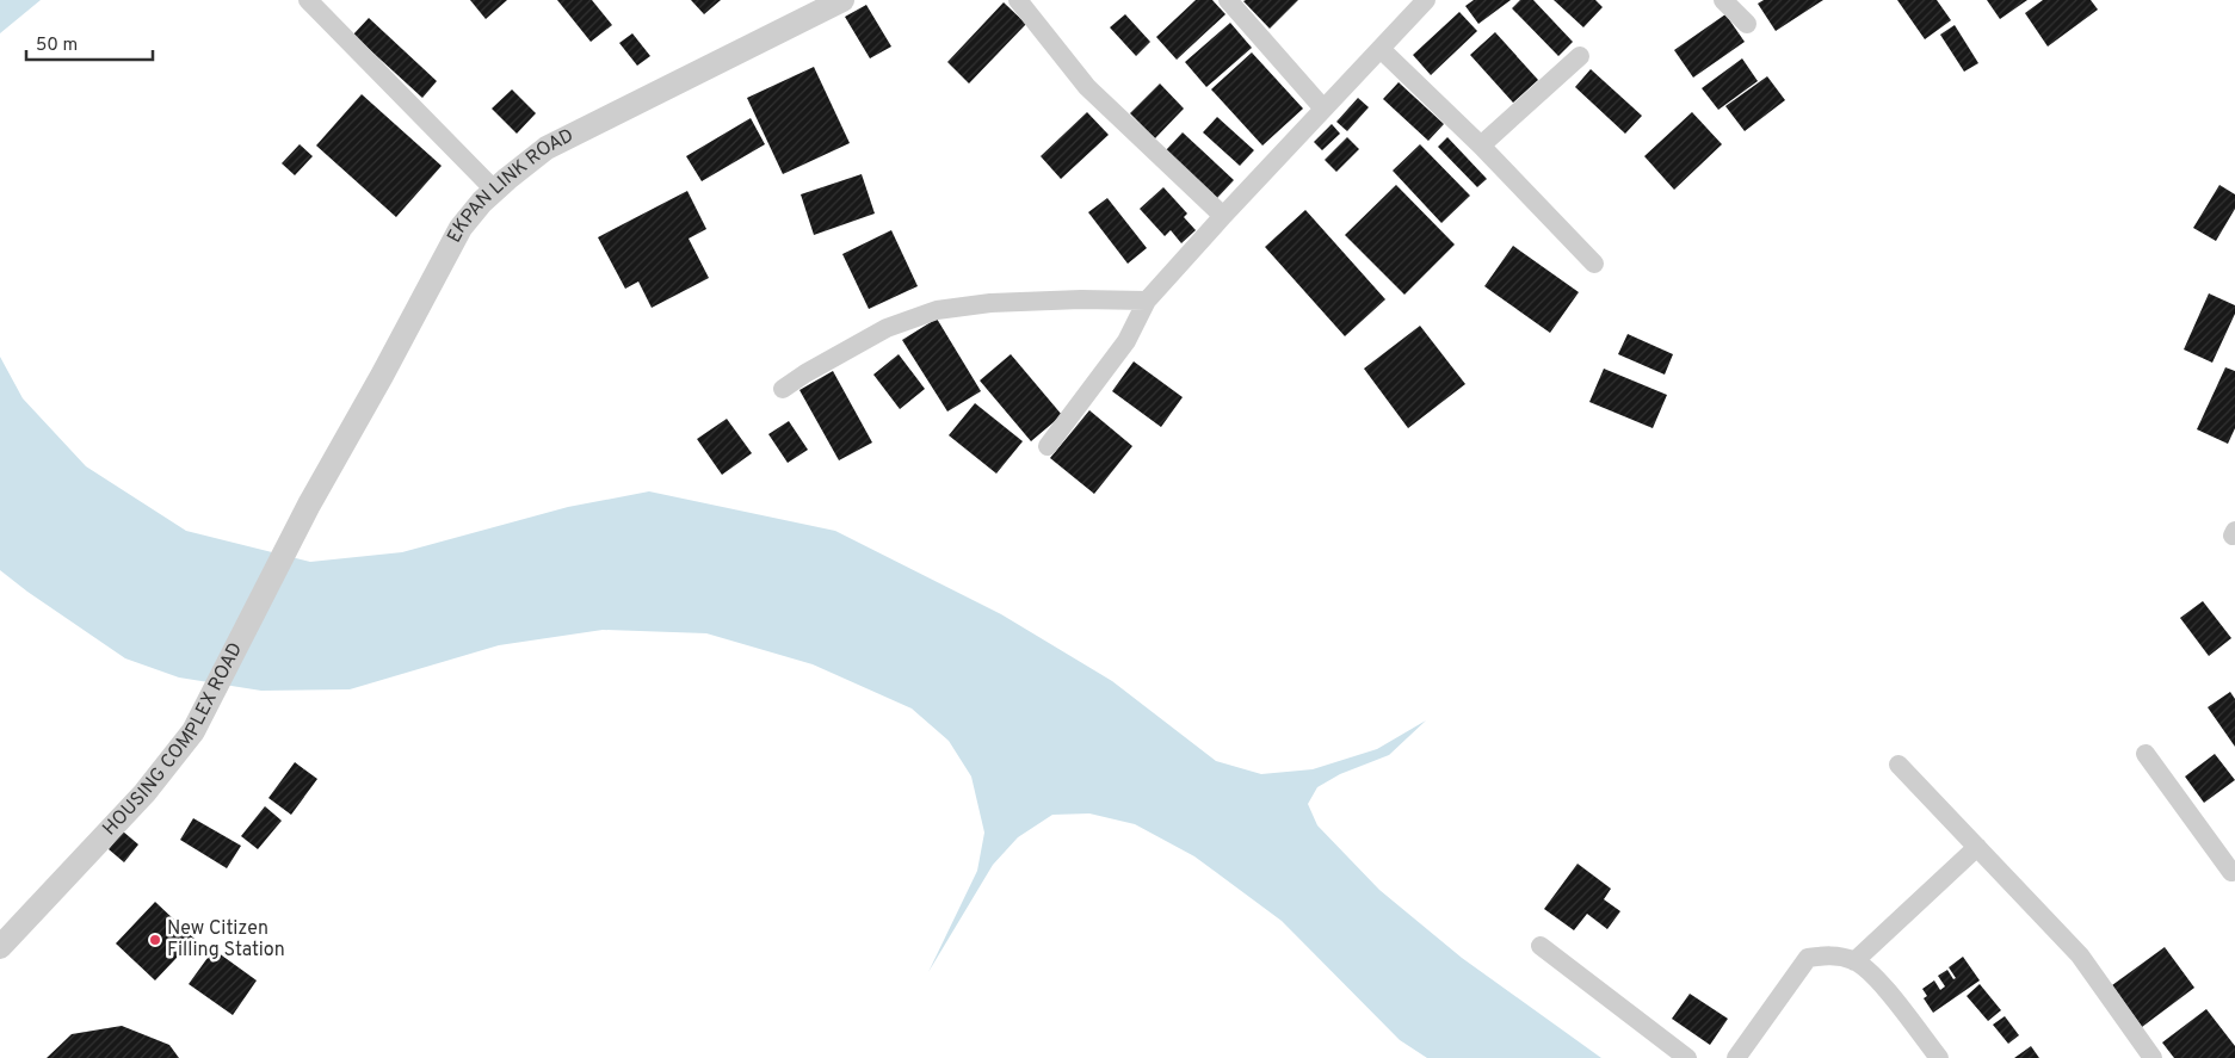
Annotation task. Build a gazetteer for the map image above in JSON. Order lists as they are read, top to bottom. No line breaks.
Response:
{"streets":{"street":["EKPAN LINK ROAD","HOUSING COMPLEX ROAD"]},"crossings":[["EKPAN LINK ROAD","HOUSING COMPLEX ROAD"]],"places":["New Citizen Filling Station"],"scale_bar":"50 m"}
